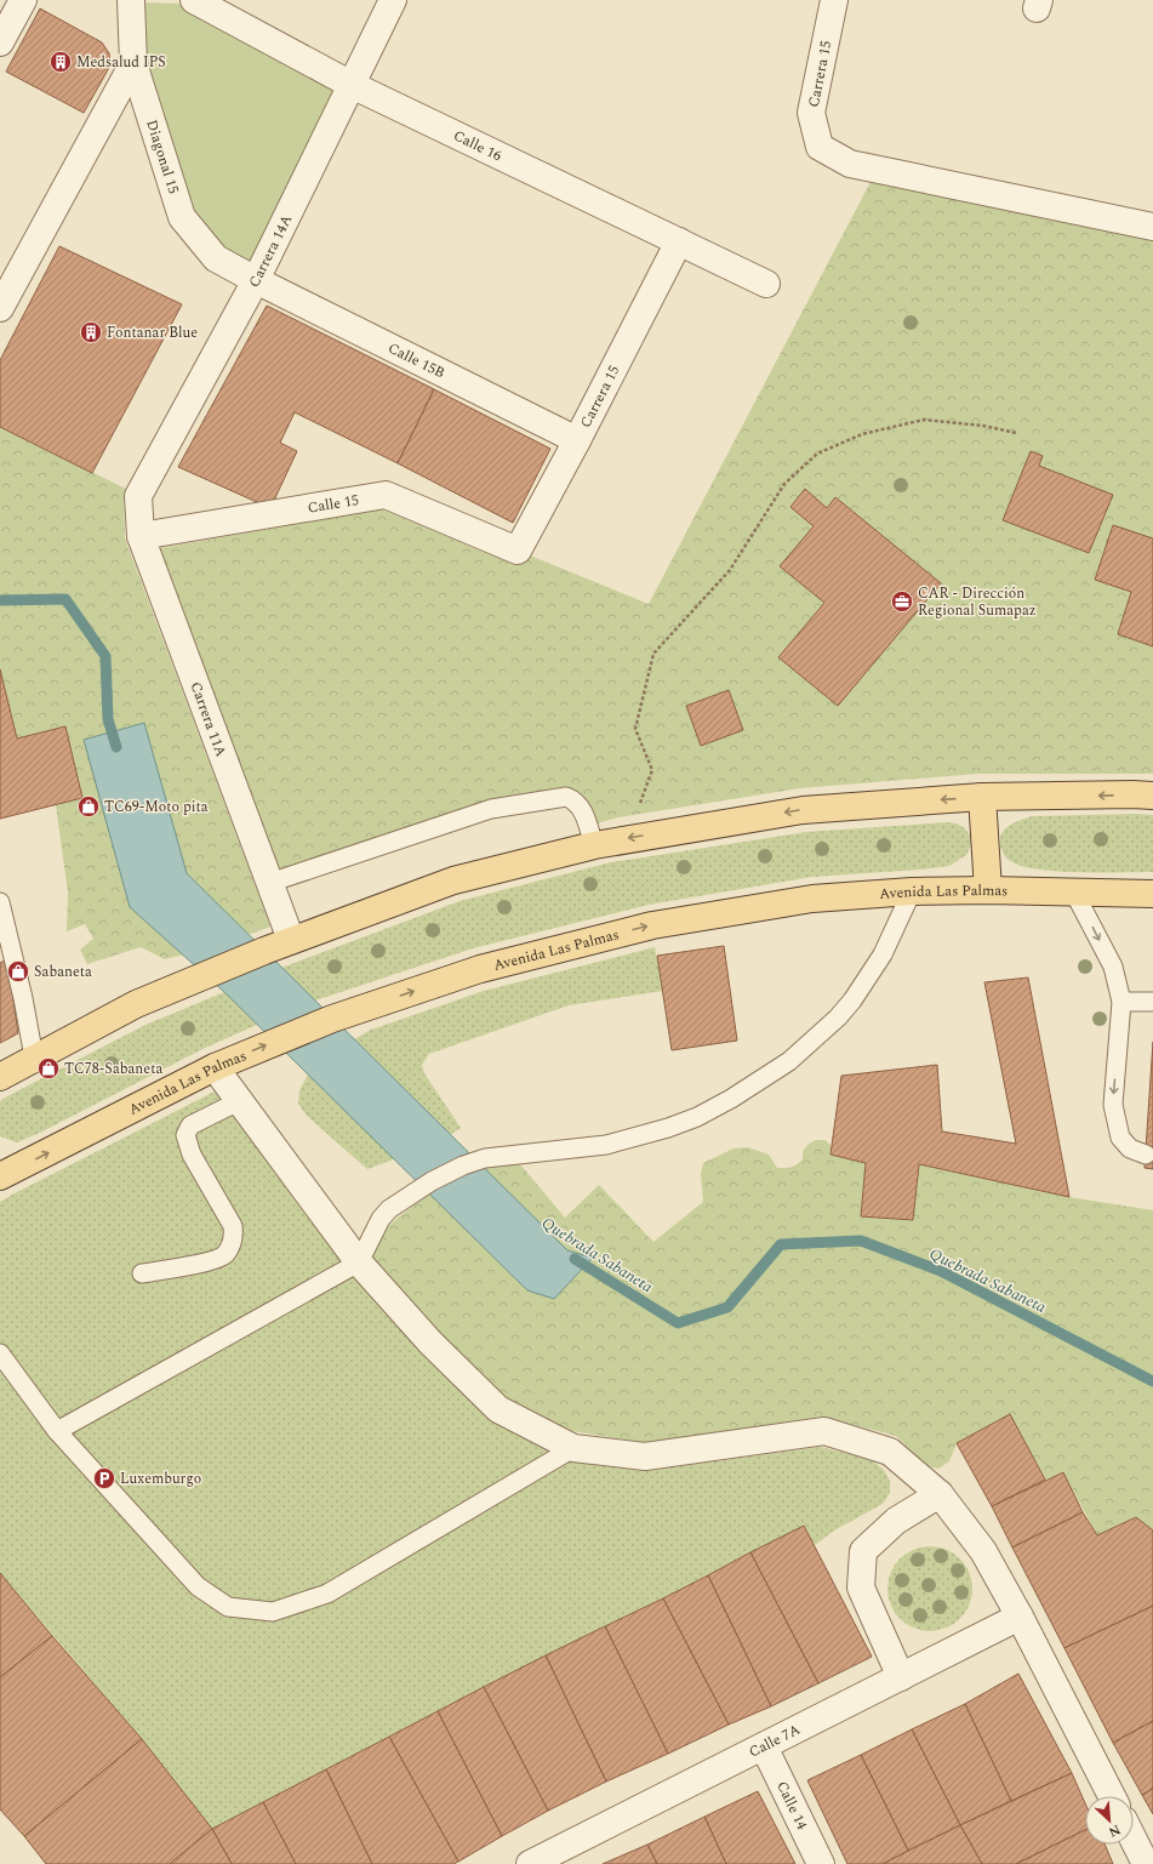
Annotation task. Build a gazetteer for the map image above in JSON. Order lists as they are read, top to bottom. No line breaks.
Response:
{"streets":{"main road":["Avenida Las Palmas"],"street":["Carrera 15","Calle 16","Diagonal 15","Carrera 14A","Calle 15B","Calle 15","Carrera 11A","Calle 7A","Calle 14"]},"crossings":[["Carrera 15","Calle 16"],["Carrera 15","Calle 15B"],["Carrera 15","Calle 15"],["Calle 16","Carrera 14A"],["Diagonal 15","Carrera 14A"],["Diagonal 15","Calle 15B"],["Carrera 14A","Calle 15B"],["Carrera 14A","Carrera 11A"],["Calle 15","Carrera 11A"],["Calle 7A","Calle 14"]],"water":["Quebrada Sabaneta"],"places":{"building":["Medsalud IPS","Fontanar Blue"],"office":["CAR - Dirección Regional Sumapaz"],"shop":["TC69-Moto pita","Sabaneta","TC78-Sabaneta"],"parking":["Luxemburgo"]},"north":"bottom right"}
